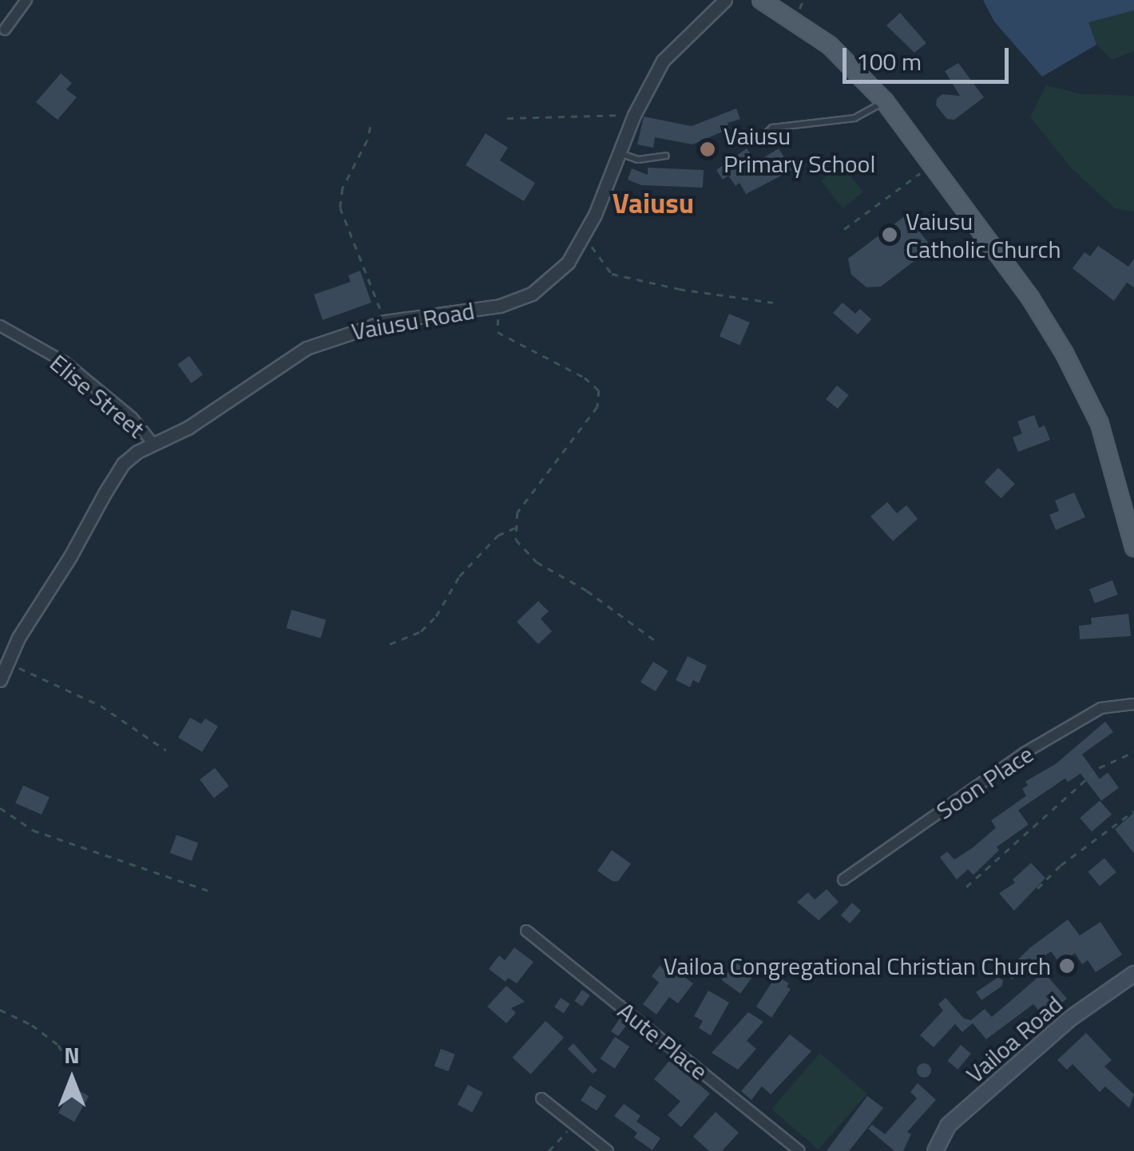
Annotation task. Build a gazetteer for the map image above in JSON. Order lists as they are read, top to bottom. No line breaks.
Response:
{"streets":{"main road":["Vailoa Road"],"street":["Vaiusu Road","Elise Street","Soon Place","Aute Place"]},"crossings":[["Vaiusu Road","Elise Street"]],"districts":["Vaiusu"],"places":["Vaiusu Primary School","Vaiusu Catholic Church","Vailoa Congregational Christian Church"],"scale_bar":"100 m","north":"top"}
